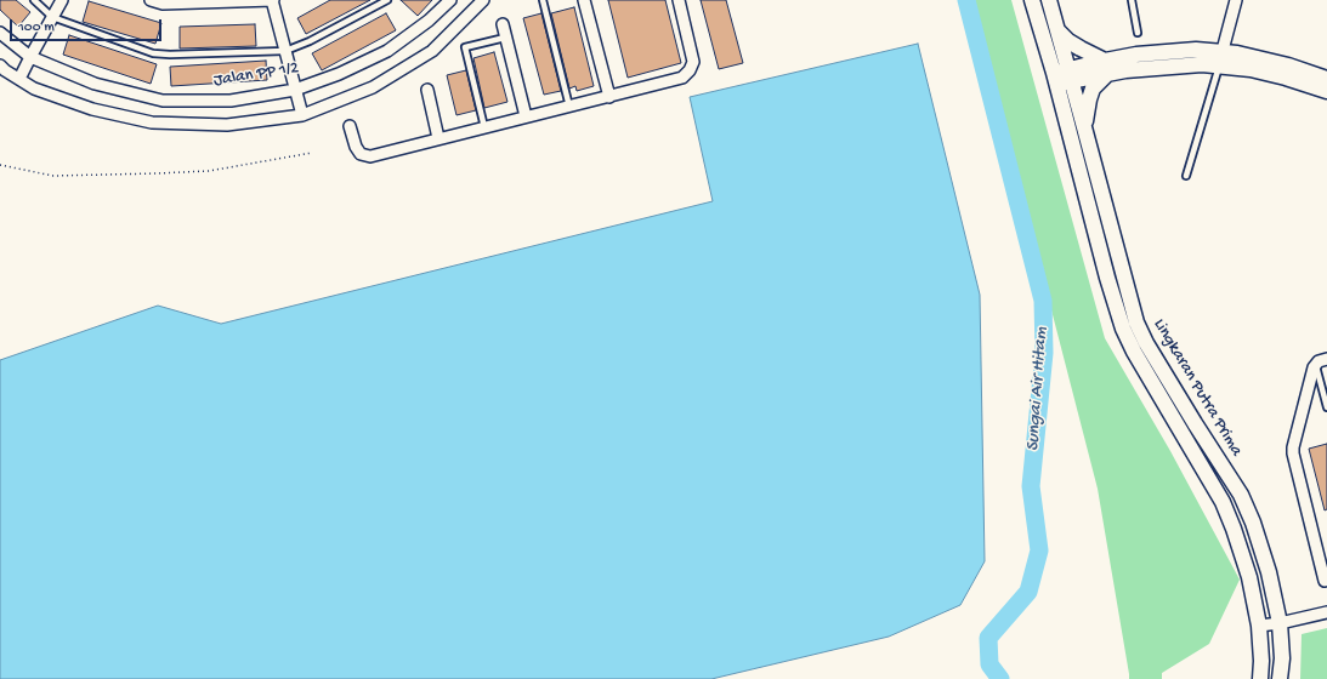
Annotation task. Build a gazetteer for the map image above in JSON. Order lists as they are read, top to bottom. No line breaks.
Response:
{"streets":{"main road":["Lingkaran Putra Prima"],"street":["Jalan PP 1/2"]},"water":["Sungai Air Hitam"],"scale_bar":"100 m"}
